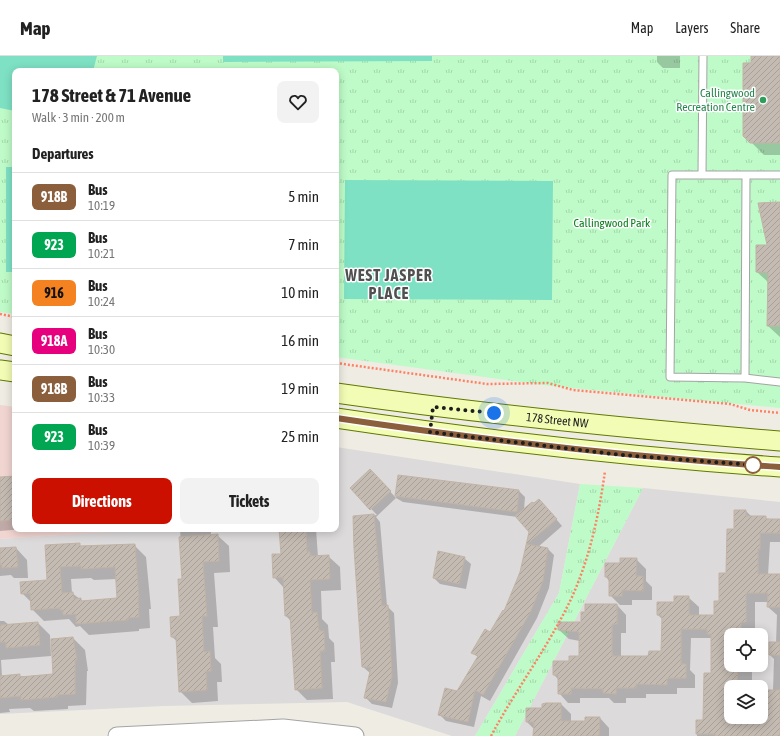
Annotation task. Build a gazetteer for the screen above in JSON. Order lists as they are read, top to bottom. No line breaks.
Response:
{"streets":{"main road":["178 Street NW"]},"districts":["WEST JASPER PLACE"],"parks":["Callingwood Park"],"places":["Callingwood Recreation Centre"],"lines":["bus line 918B"],"page":{"header":"Map","nav":["Map","Layers","Share"],"heading":[["178 Street & 71 Avenue","Walk · 3 min · 200 m"],"Departures"],"list":[{"mark":"918B","name":"Bus","note":"10:19","value":"5 min"},{"mark":"923","name":"Bus","note":"10:21","value":"7 min"},{"mark":"916","name":"Bus","note":"10:24","value":"10 min"},{"mark":"918A","name":"Bus","note":"10:30","value":"16 min"},{"mark":"918B","name":"Bus","note":"10:33","value":"19 min"},{"mark":"923","name":"Bus","note":"10:39","value":"25 min"}],"buttons":["Directions","Tickets"]}}
